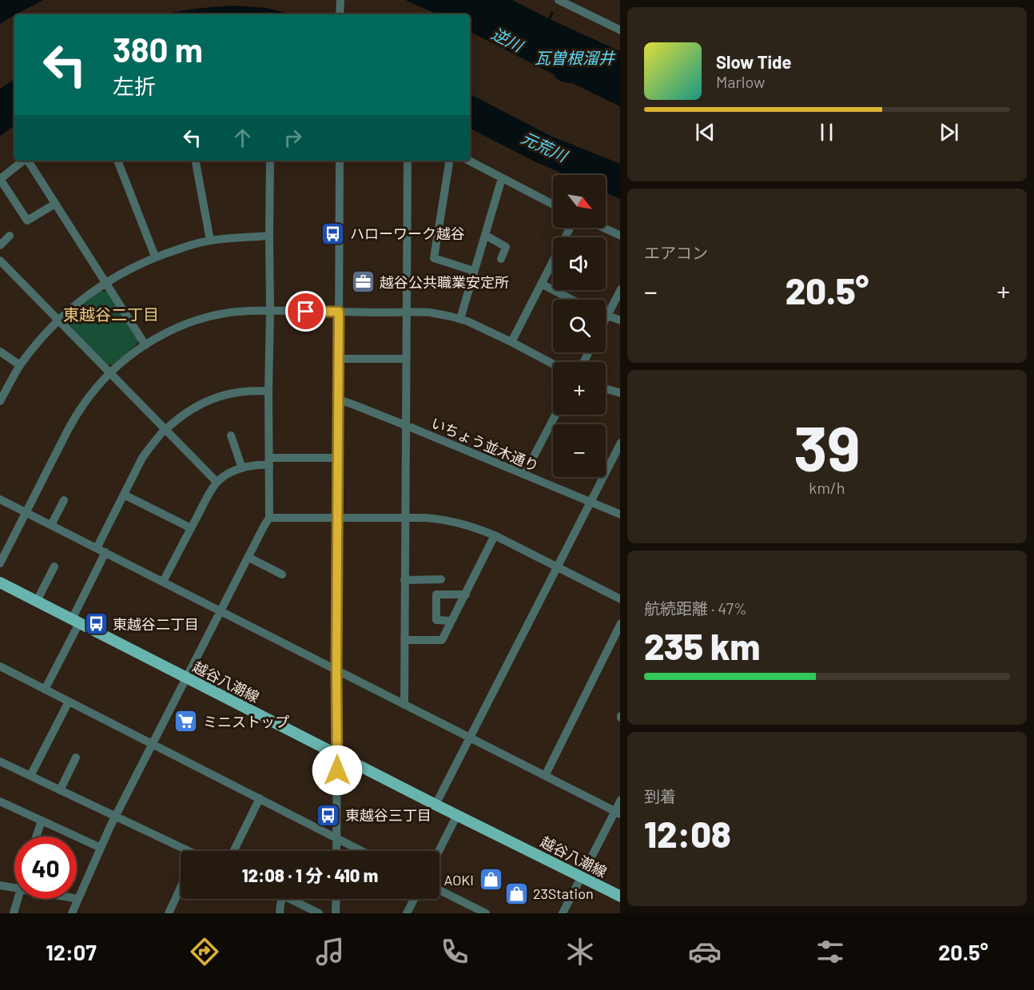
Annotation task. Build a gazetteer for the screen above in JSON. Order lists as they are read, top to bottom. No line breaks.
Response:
{"streets":{"main road":["越谷八潮線"],"street":["いちょう並木通り"]},"districts":["東越谷二丁目"],"water":["逆川","瓦曽根溜井","元荒川"],"places":{"bus stop":["ハローワーク越谷","東越谷二丁目","東越谷三丁目"],"office":["越谷公共職業安定所"],"supermarket":["ミニストップ"],"shop":["AOKI","23Station"]},"north":"bottom right","page":{"turn":["380 m","左折"],"song":["Slow Tide","Marlow"],"map_buttons":["+","−"],"tile":["エアコン",["39","km/h"],["航続距離 · 47%","235 km"],["到着","12:08"]],"heat":["−","20.5°","+"],"limit":"40","trip":"12:08 · 1 分 · 410 m","tabs":["12:07","20.5°"]}}
